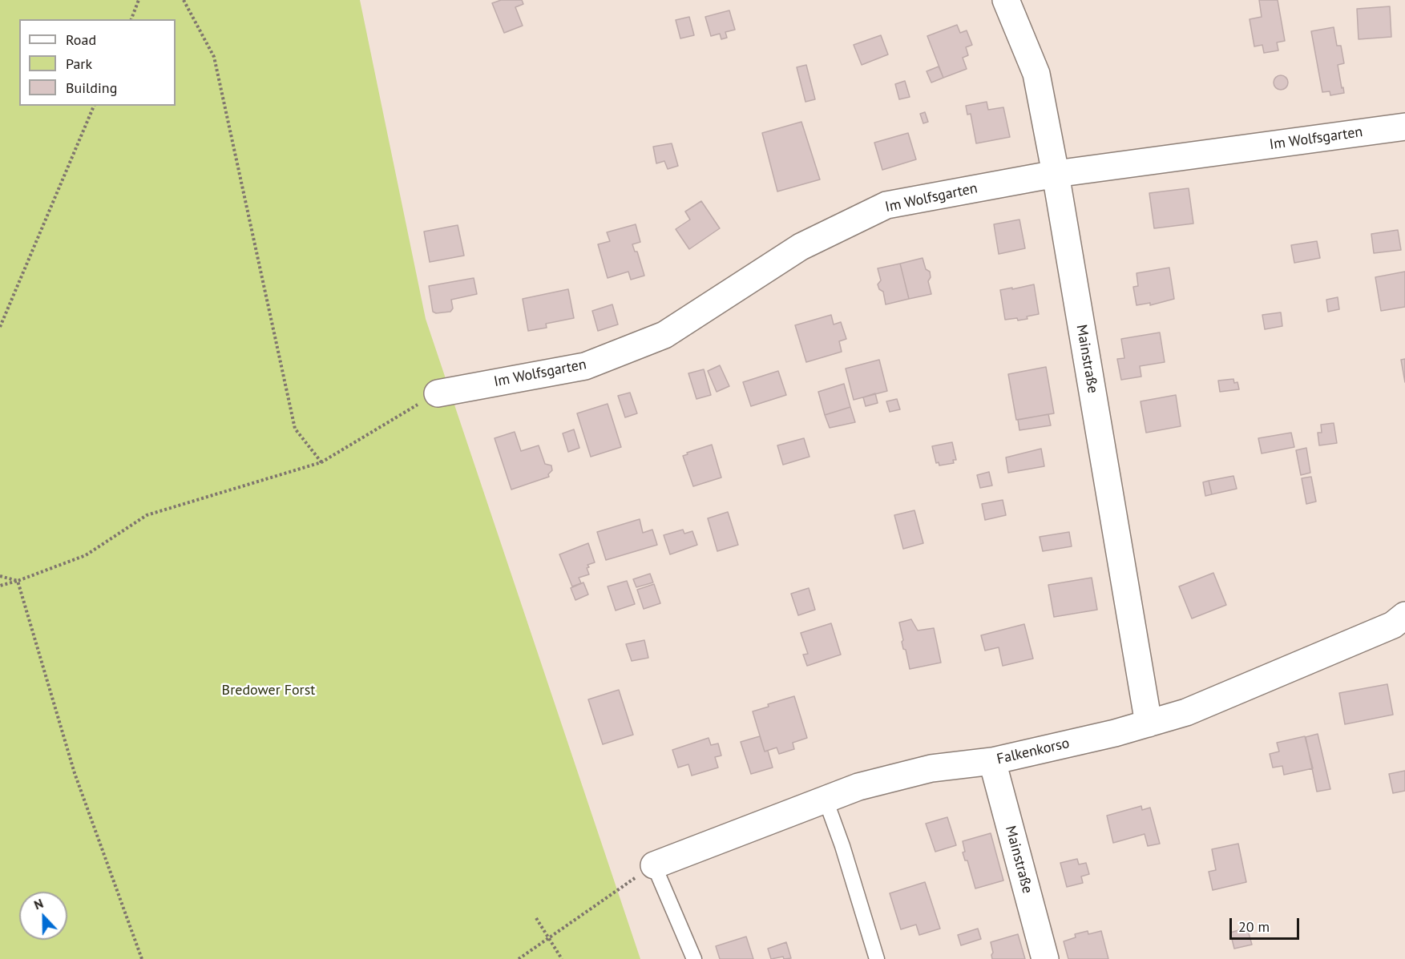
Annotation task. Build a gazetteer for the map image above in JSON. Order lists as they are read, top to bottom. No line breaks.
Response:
{"streets":{"street":["Im Wolfsgarten","Mainstraße","Falkenkorso"]},"crossings":[["Im Wolfsgarten","Mainstraße"],["Mainstraße","Falkenkorso"]],"parks":["Bredower Forst"],"legend":["Road","Park","Building"],"scale_bar":"20 m","north":"top"}
